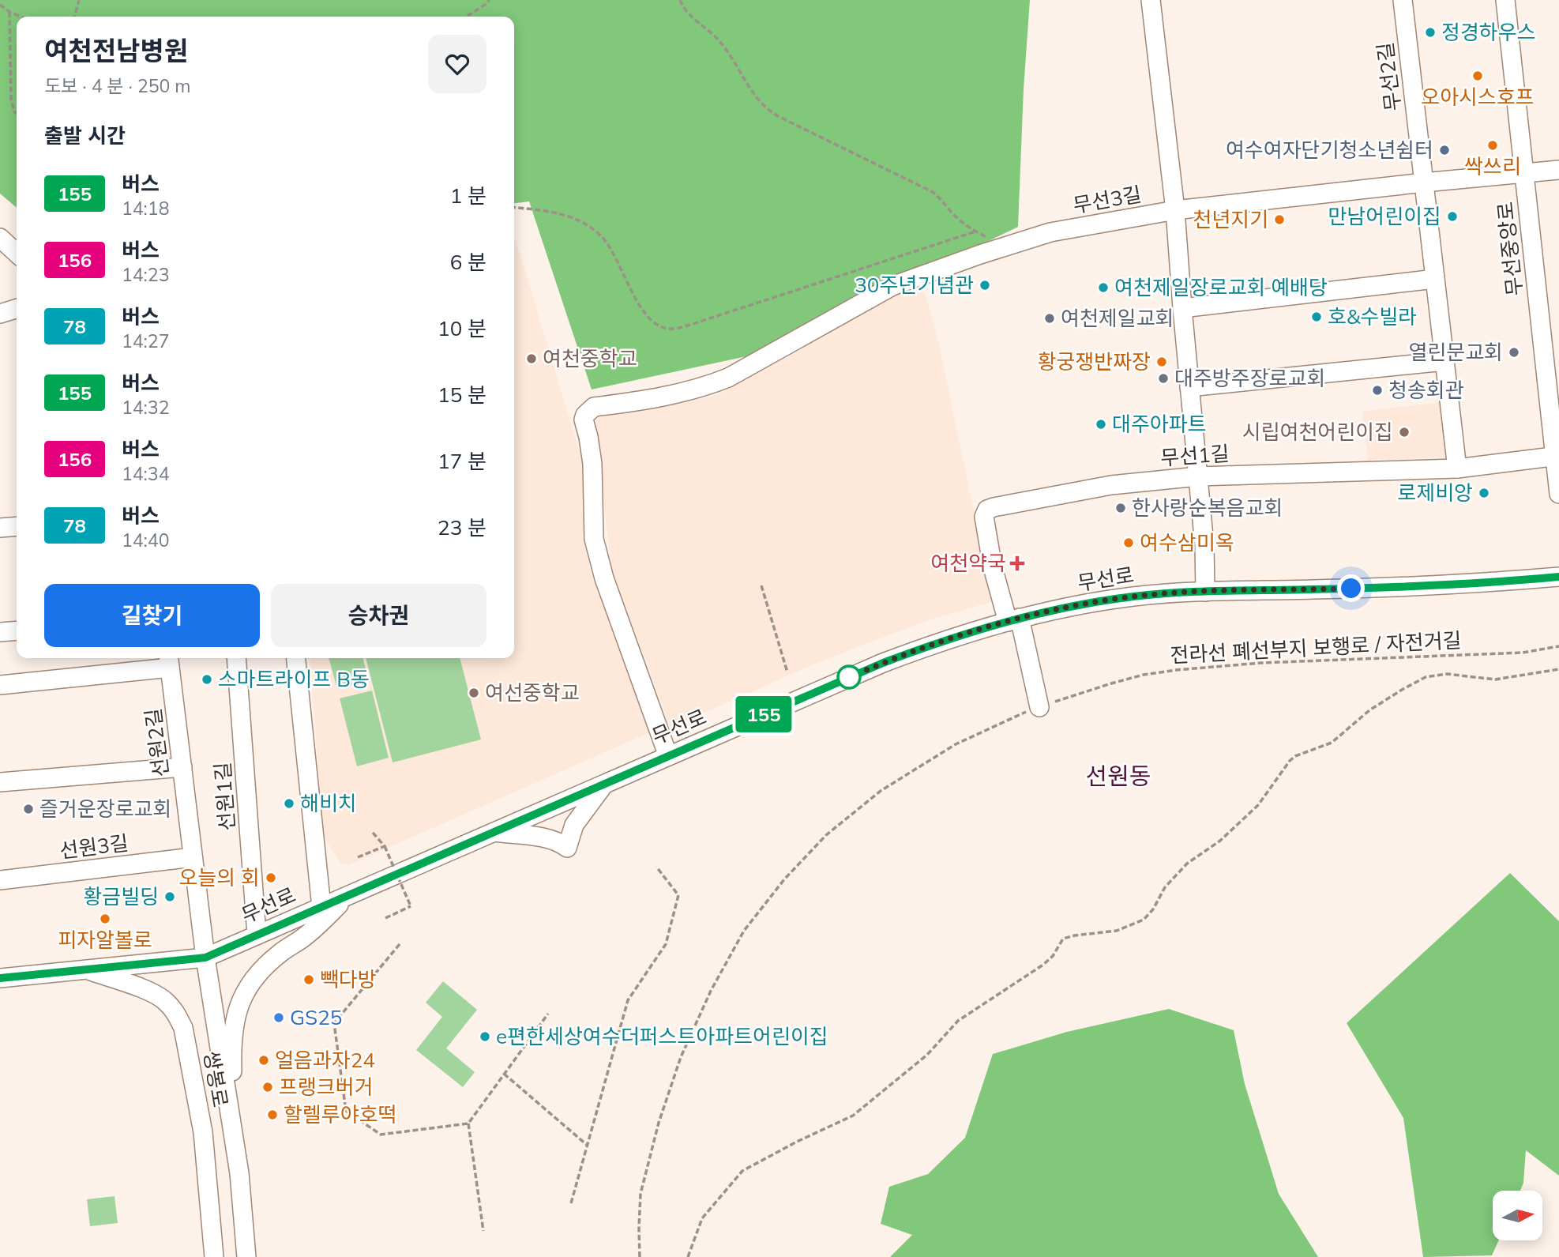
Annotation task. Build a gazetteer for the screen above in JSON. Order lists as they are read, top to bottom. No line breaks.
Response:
{"streets":{"street":["무선2길","무선3길","무선중앙로","무선1길","무선로","선원2길","선원1길","선원3길","쌍봉로"],"path":["전라선 폐선부지 보행로 / 자전거길"]},"crossings":[["무선2길","무선3길"],["무선2길","무선1길"],["무선3길","무선중앙로"],["무선3길","무선로"],["무선중앙로","무선1길"],["무선1길","무선로"],["무선1길","전라선 폐선부지 보행로 / 자전거길"],["무선로","선원2길"],["무선로","선원1길"],["무선로","쌍봉로"],["선원2길","선원3길"],["선원2길","쌍봉로"]],"districts":["선원동"],"places":{"other":["정경하우스","오아시스호프","싹쓰리","여수여자단기청소년쉼터","만남어린이집","천년지기","30주년기념관","여천제일장로교회 예배당","호&수빌라","여천제일교회","열린문교회","여천중학교","황궁쟁반짜장","대주방주장로교회","청송회관","대주아파트","시립여천어린이집","로제비앙","한사랑순복음교회","여수삼미옥","스마트라이프 B동","여선중학교","해비치","즐거운장로교회","오늘의 회","황금빌딩","피자알볼로","빽다방","GS25","e편한세상여수더퍼스트아파트어린이집","얼음과자24","프랭크버거","할렐루야호떡"],"health":["여천약국"]},"lines":["bus line 155"],"north":"right","page":{"on_map":"155","heading":[["여천전남병원","도보 · 4 분 · 250 m"],"출발 시간"],"list":[{"mark":"155","name":"버스","note":"14:18","value":"1 분"},{"mark":"156","name":"버스","note":"14:23","value":"6 분"},{"mark":"78","name":"버스","note":"14:27","value":"10 분"},{"mark":"155","name":"버스","note":"14:32","value":"15 분"},{"mark":"156","name":"버스","note":"14:34","value":"17 분"},{"mark":"78","name":"버스","note":"14:40","value":"23 분"}],"buttons":["길찾기","승차권"]}}
